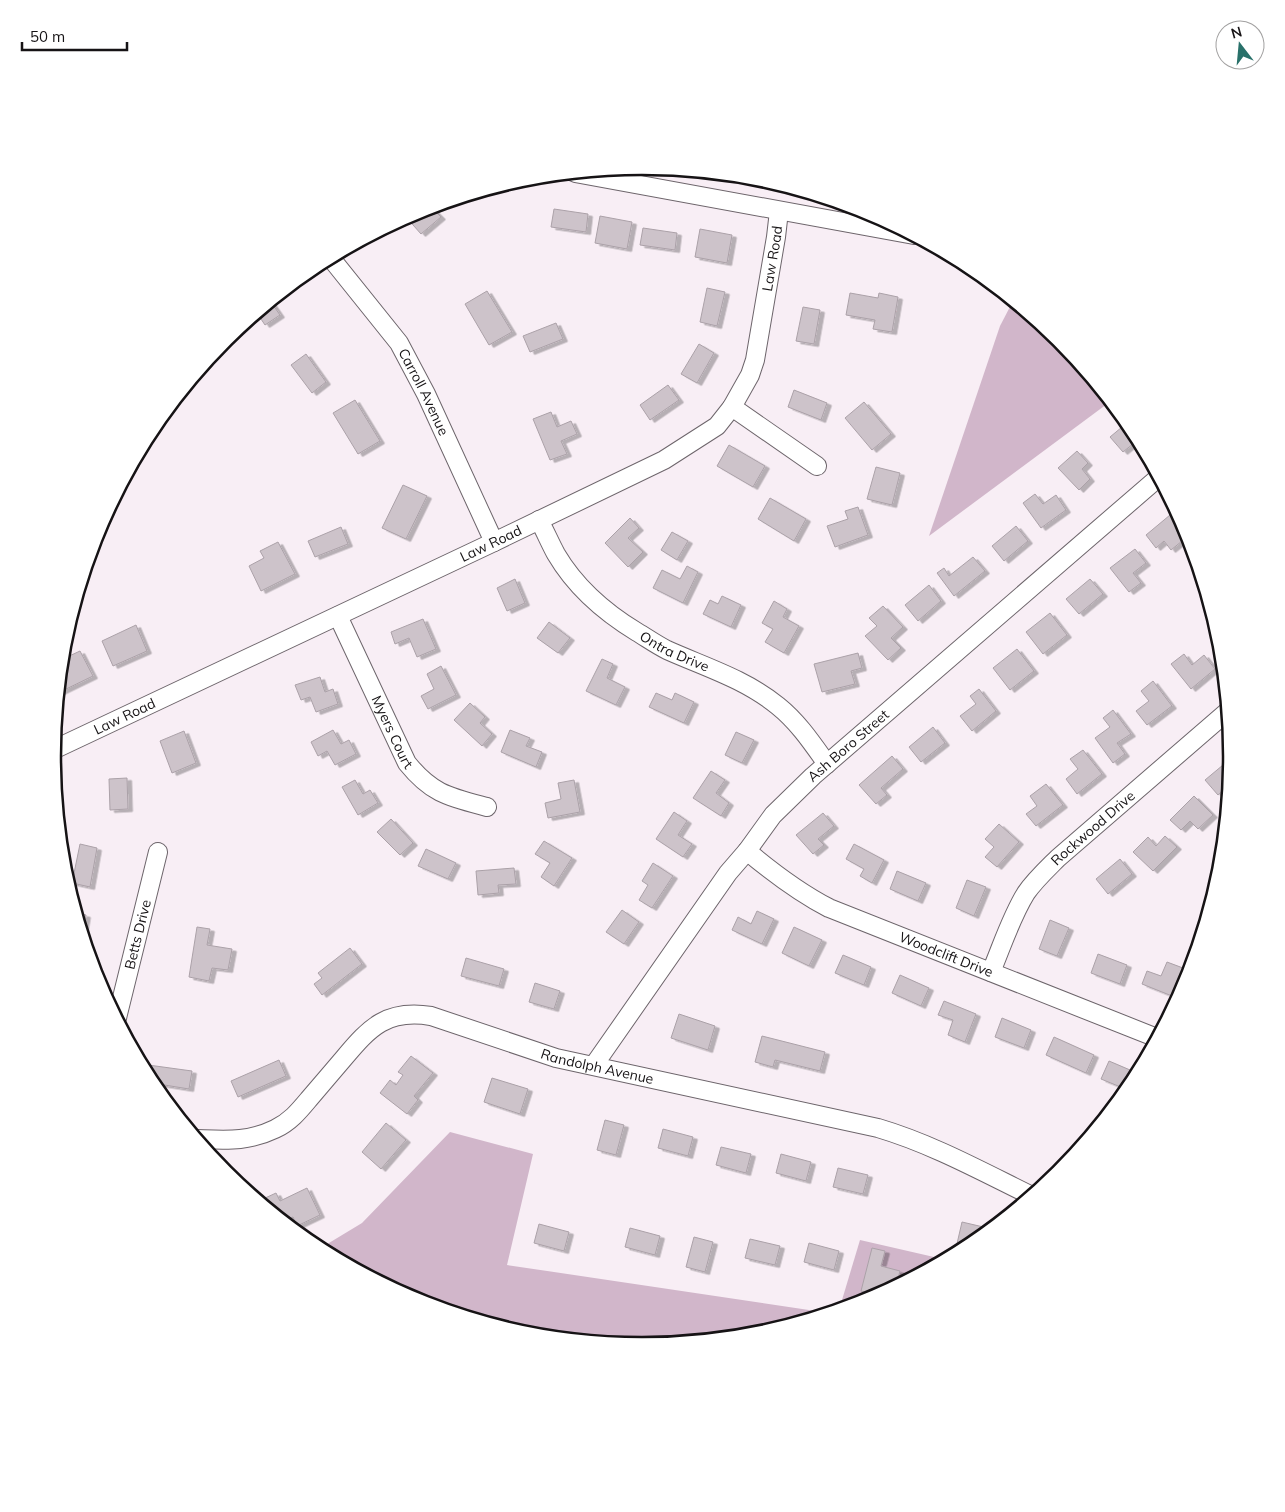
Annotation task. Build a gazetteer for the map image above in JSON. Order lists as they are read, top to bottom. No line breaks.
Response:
{"streets":{"street":["Law Road","Carroll Avenue","Ontra Drive","Myers Court","Ash Boro Street","Rockwood Drive","Betts Drive","Woodclift Drive","Randolph Avenue"]},"crossings":[["Law Road","Carroll Avenue"],["Law Road","Ontra Drive"],["Law Road","Myers Court"],["Ontra Drive","Ash Boro Street"],["Ash Boro Street","Woodclift Drive"],["Ash Boro Street","Randolph Avenue"],["Rockwood Drive","Woodclift Drive"]],"scale_bar":"50 m","north":"top"}
